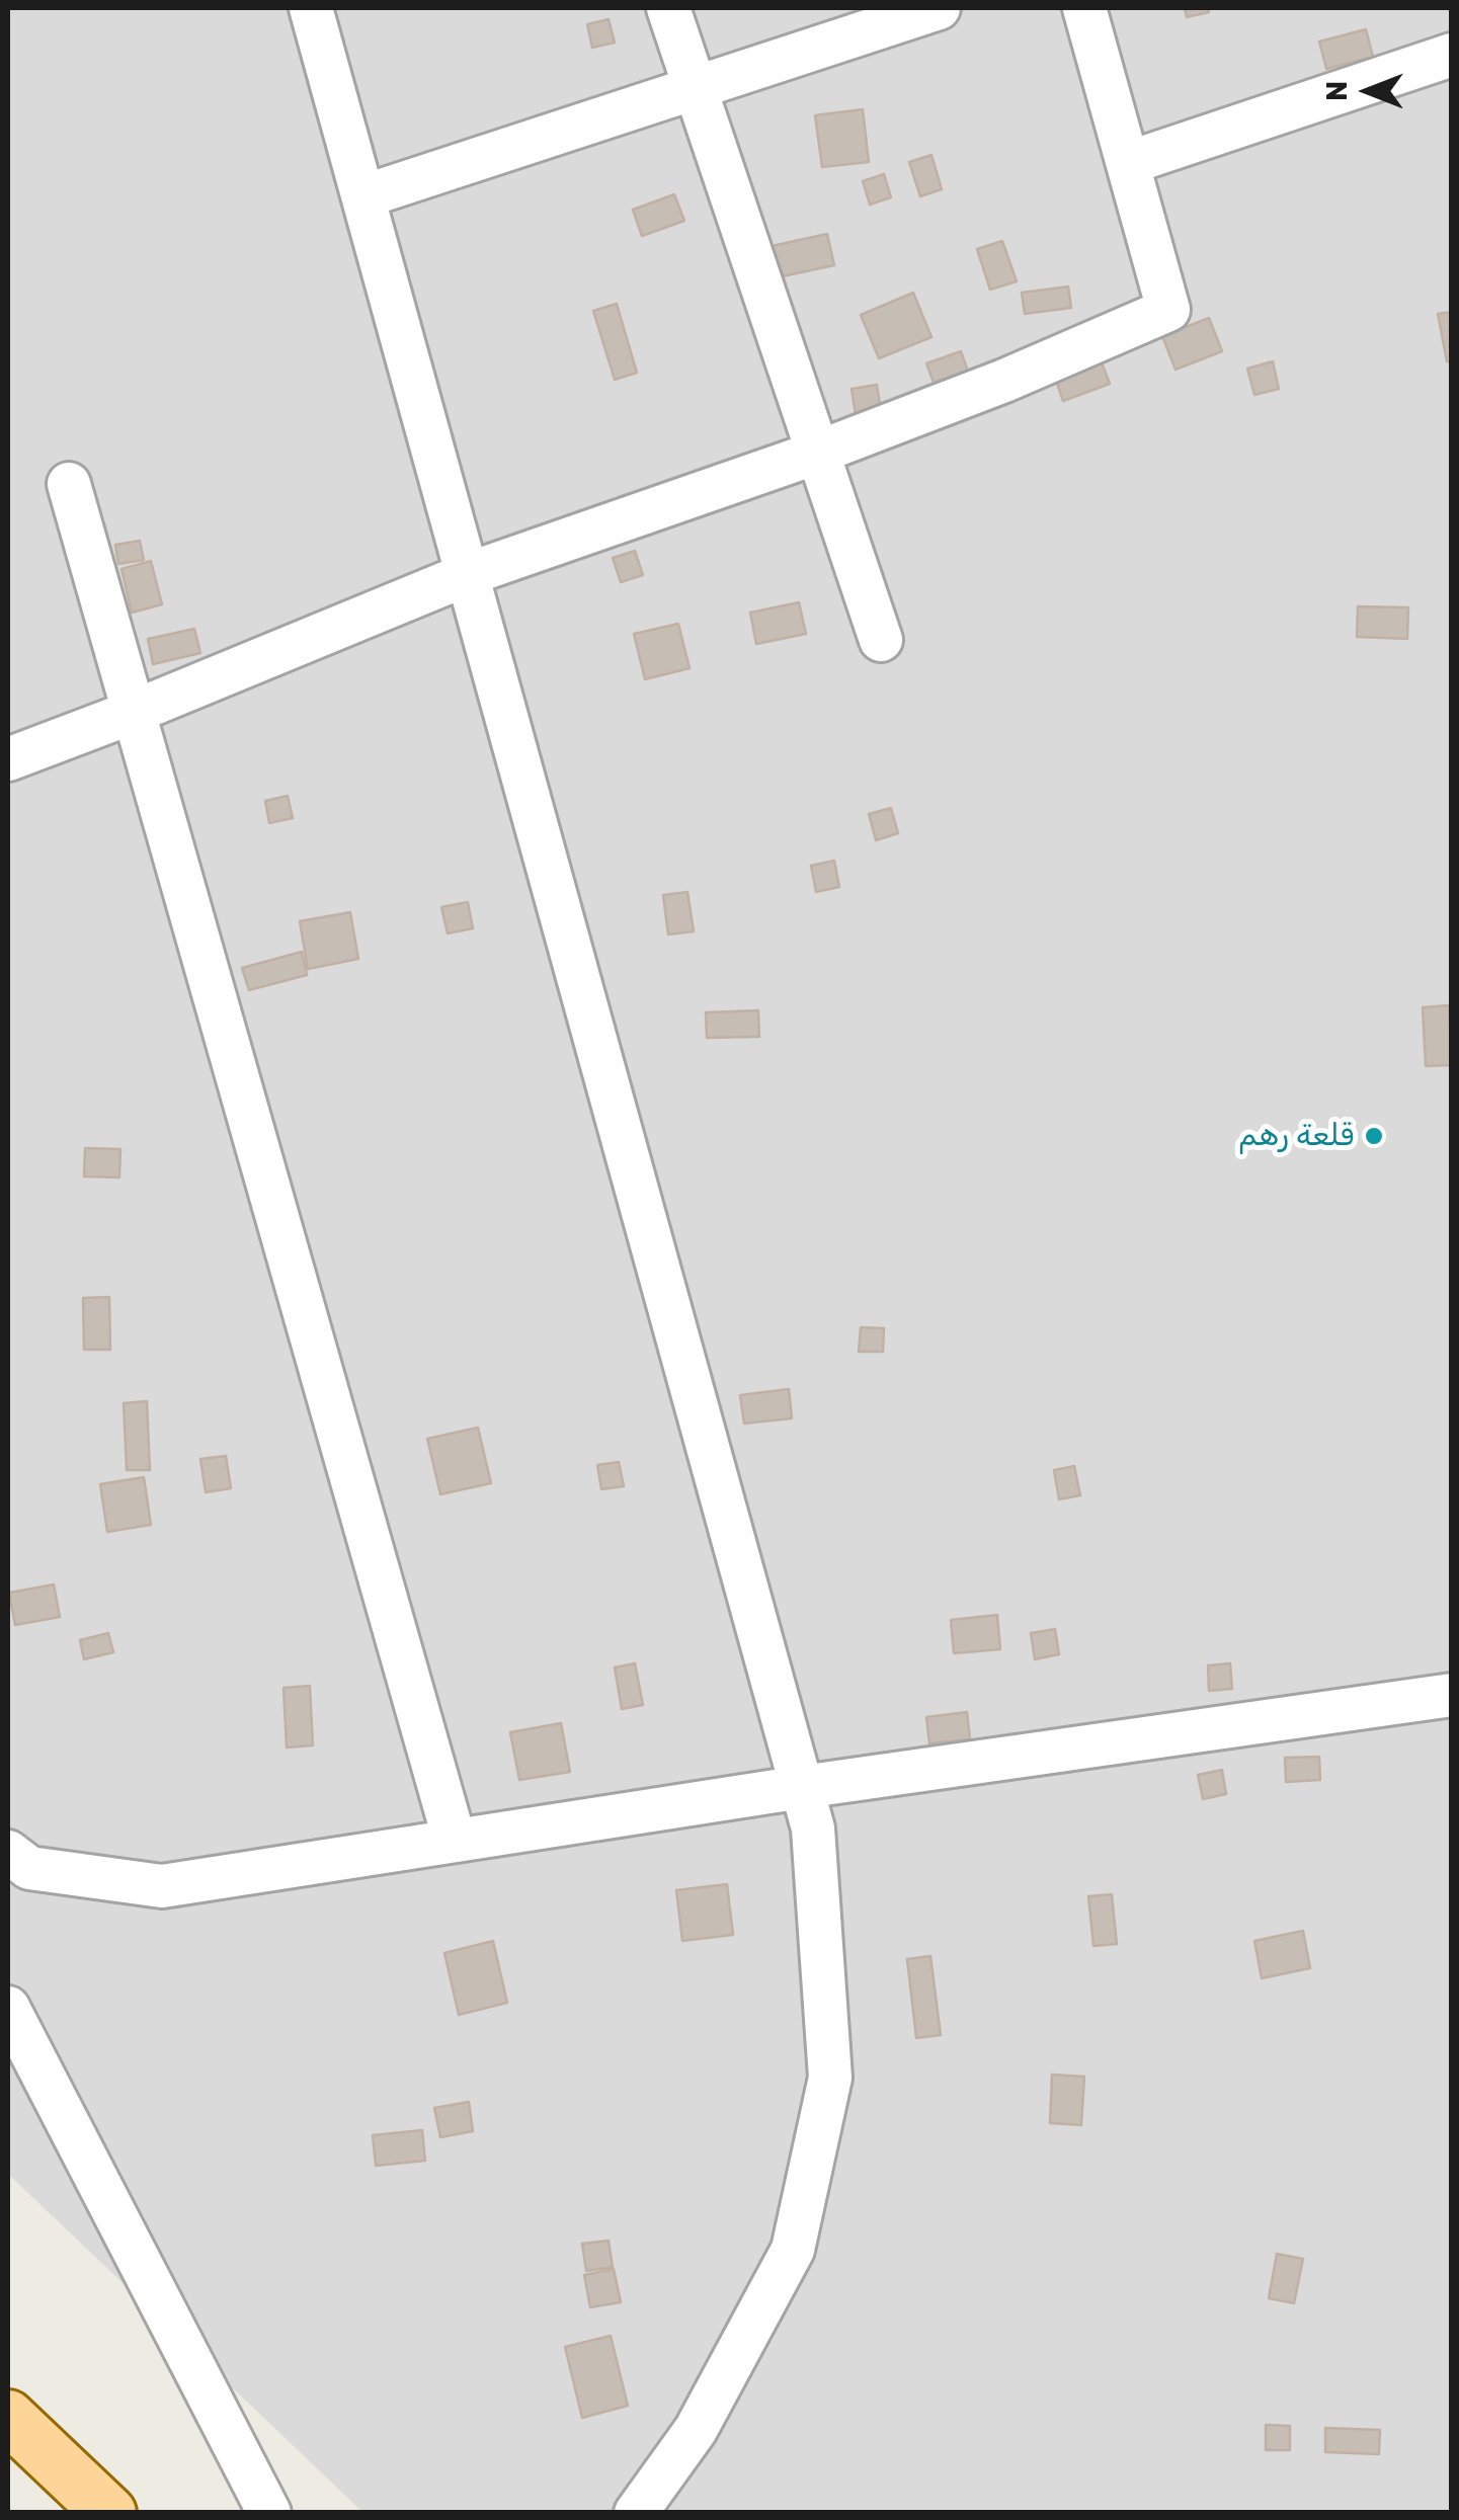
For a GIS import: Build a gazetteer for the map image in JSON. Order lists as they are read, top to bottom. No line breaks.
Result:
{"places":["قلعة رهم"],"north":"left"}
